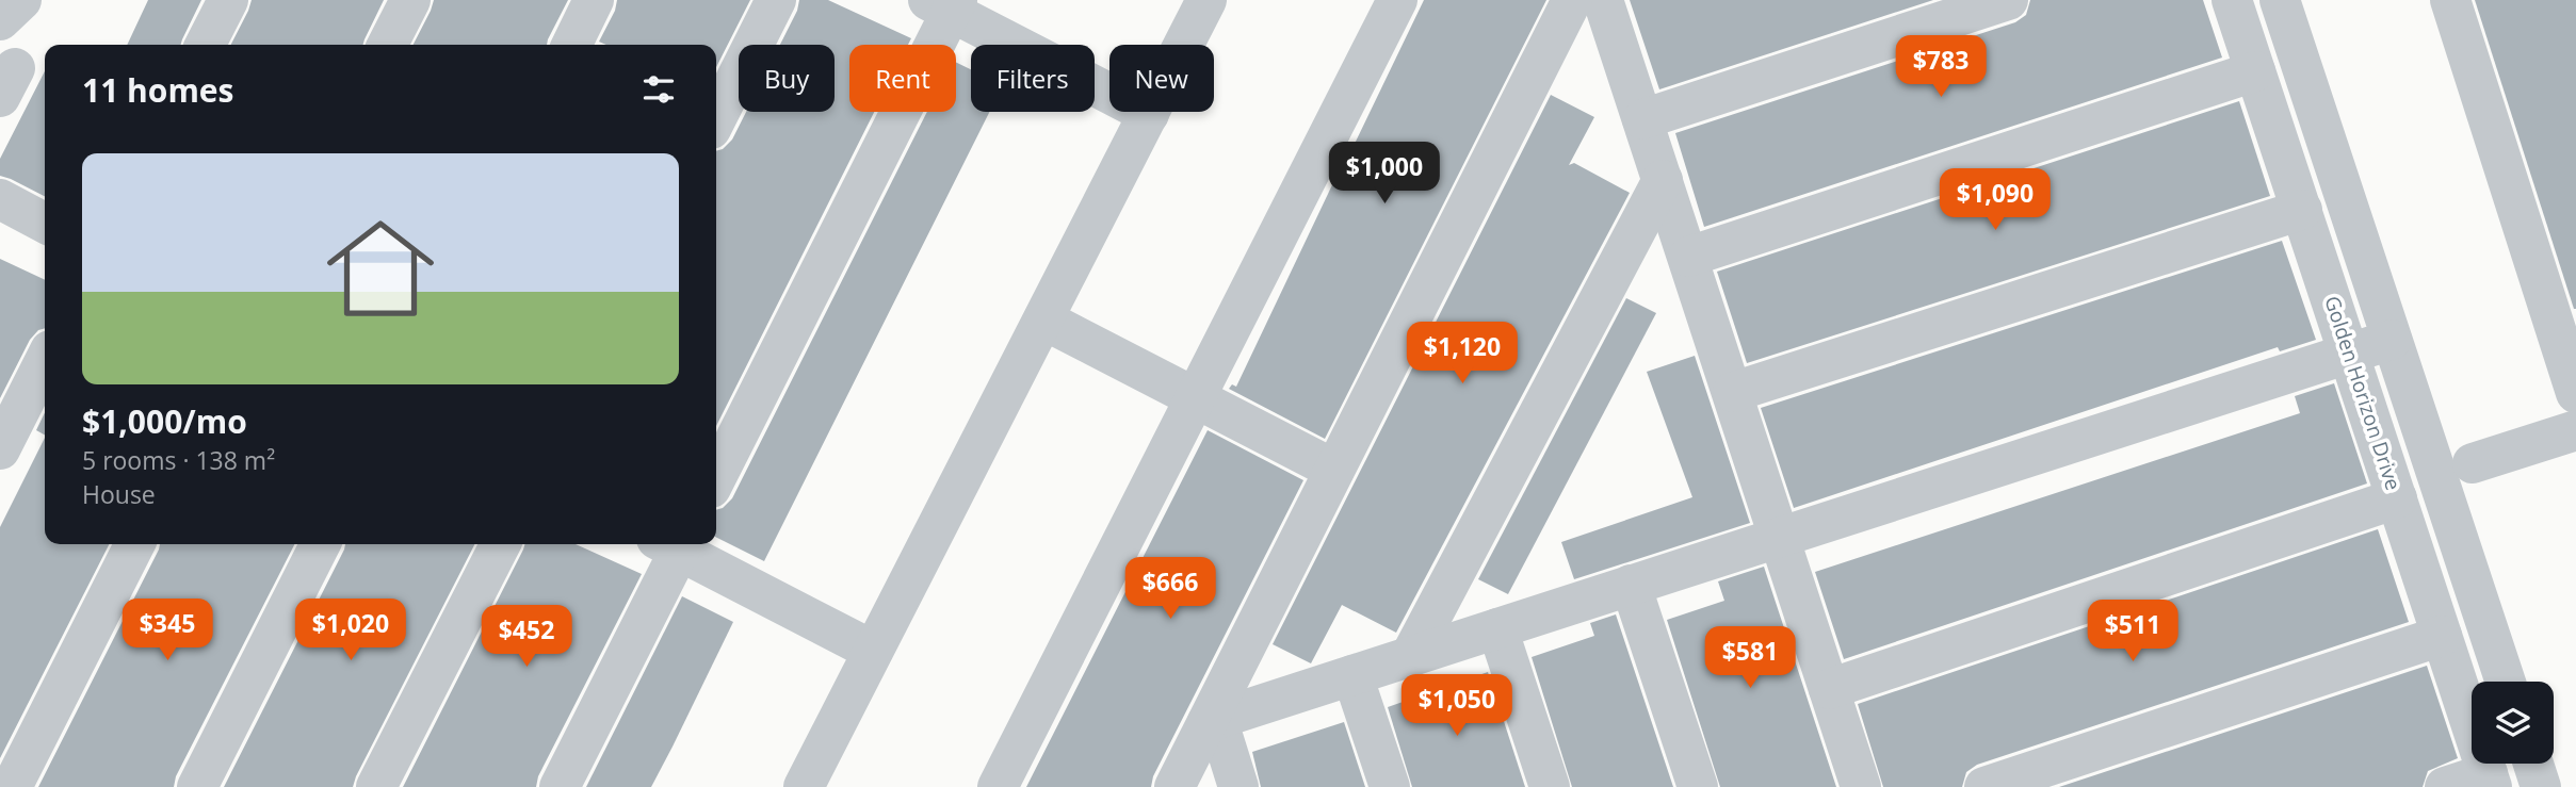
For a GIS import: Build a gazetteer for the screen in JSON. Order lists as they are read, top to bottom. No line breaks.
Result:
{"streets":{"street":["Golden Horizon Drive"]},"page":{"price":["$783","$1,000","$1,090","$1,120","$666","$345","$1,020","$511","$452","$581","$1,050"],"chip":["Buy","Rent","Filters","New"],"heading":"11 homes","list":[{"name":"$1,000/mo","note":"5 rooms · 138 m² · House"}]}}
